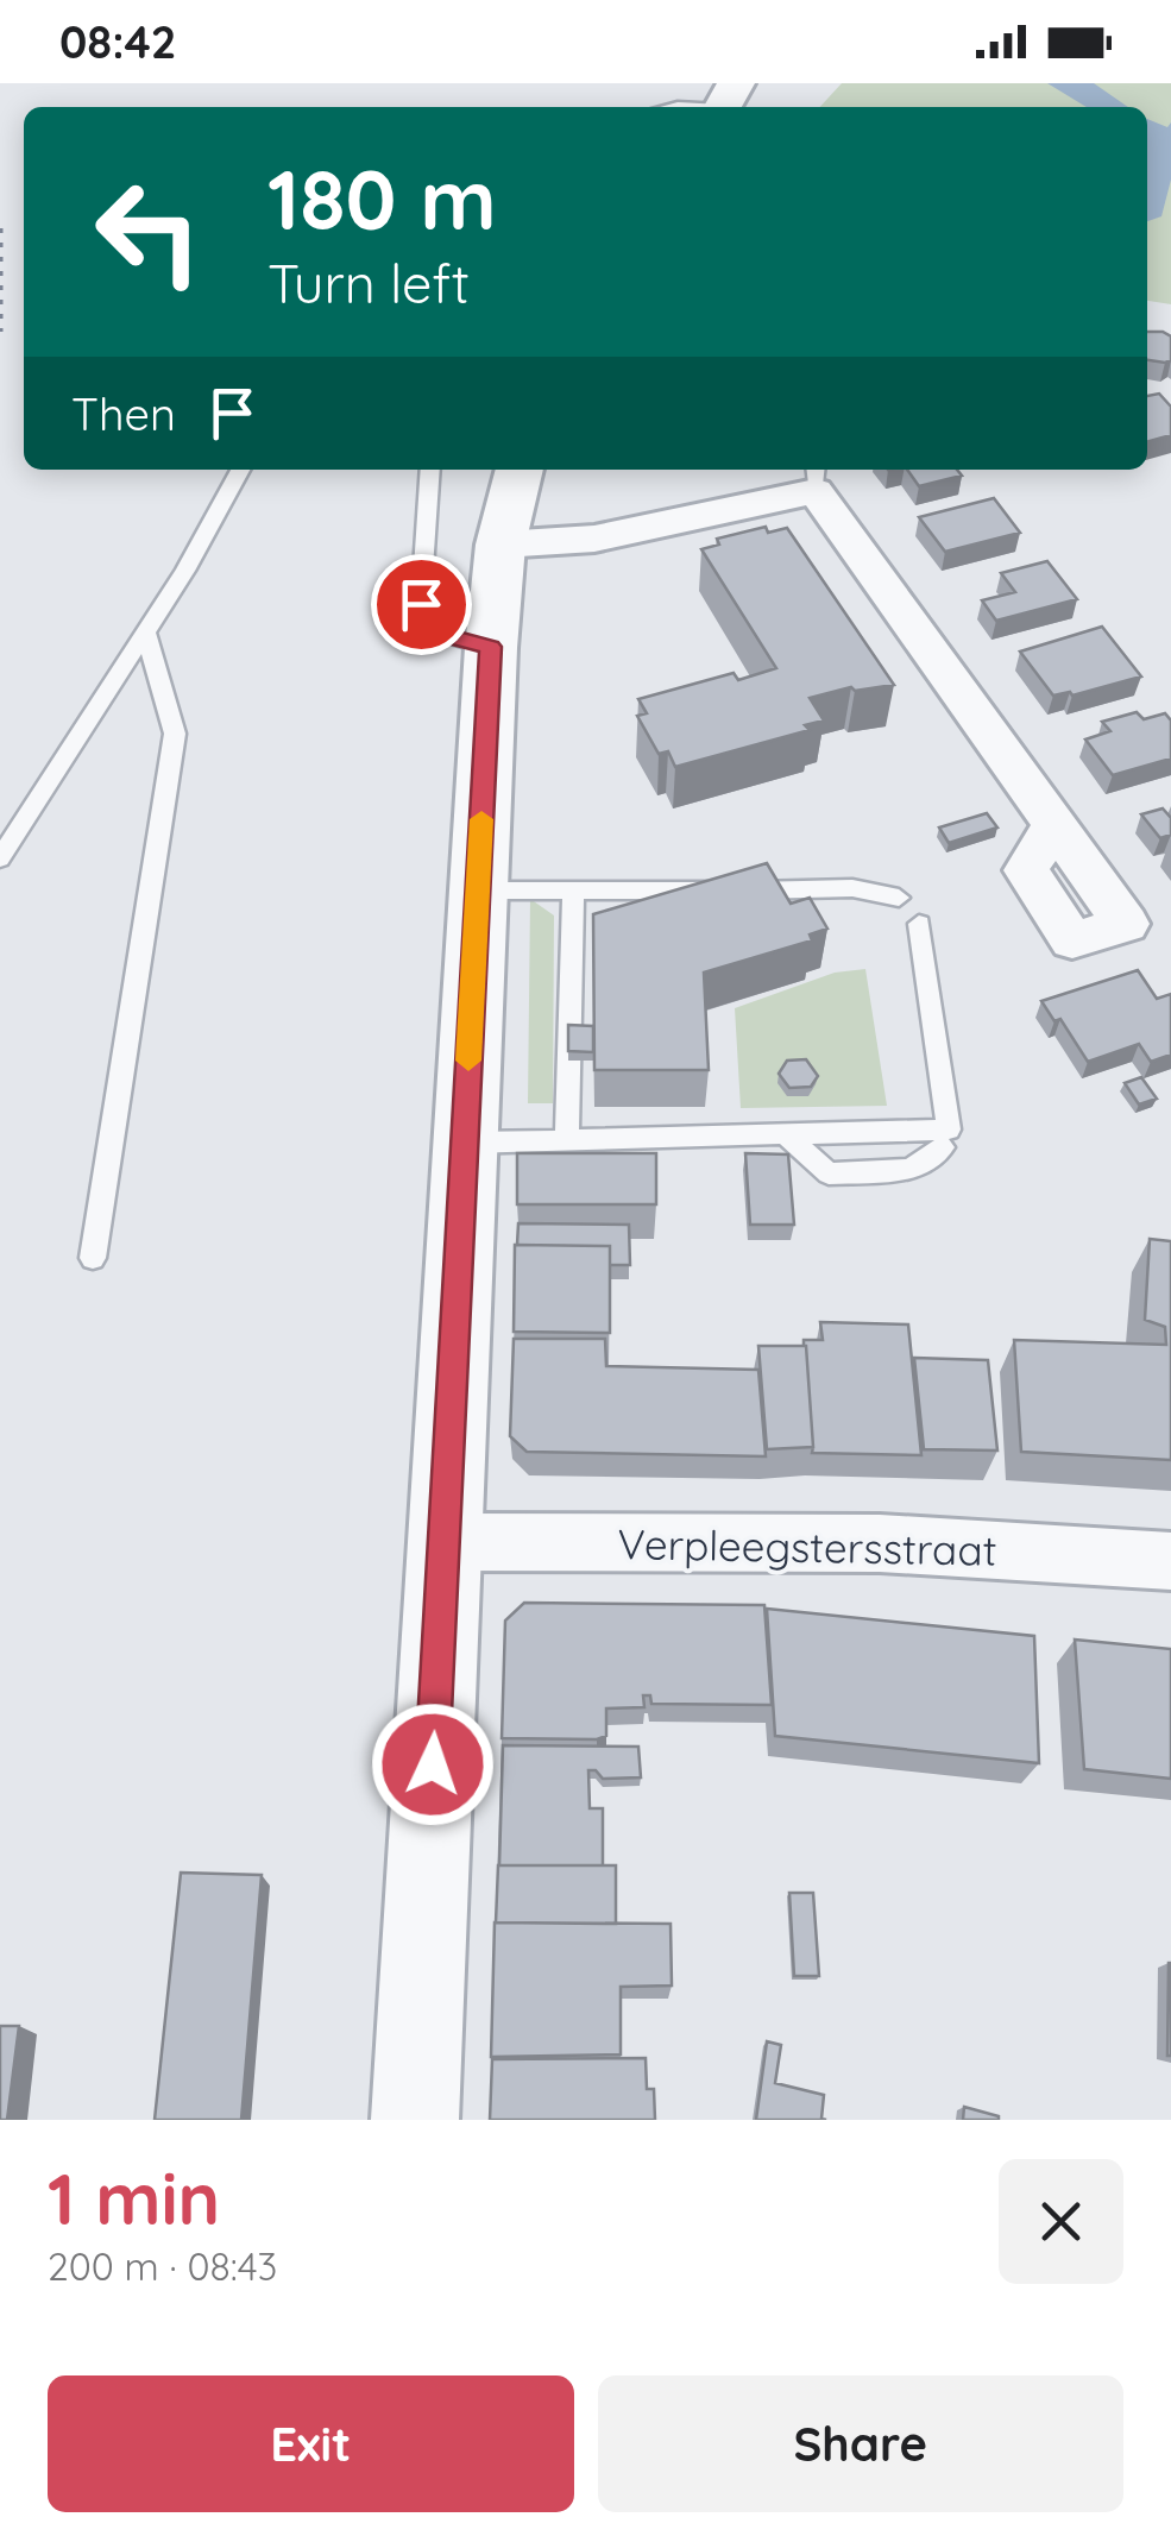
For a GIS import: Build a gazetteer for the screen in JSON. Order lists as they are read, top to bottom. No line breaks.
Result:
{"streets":{"street":["Verpleegstersstraat"]},"page":{"status":"08:42","turn":["180 m","Turn left"],"then":"Then","heading":["1 min","200 m · 08:43"],"buttons":["Exit","Share"]}}
